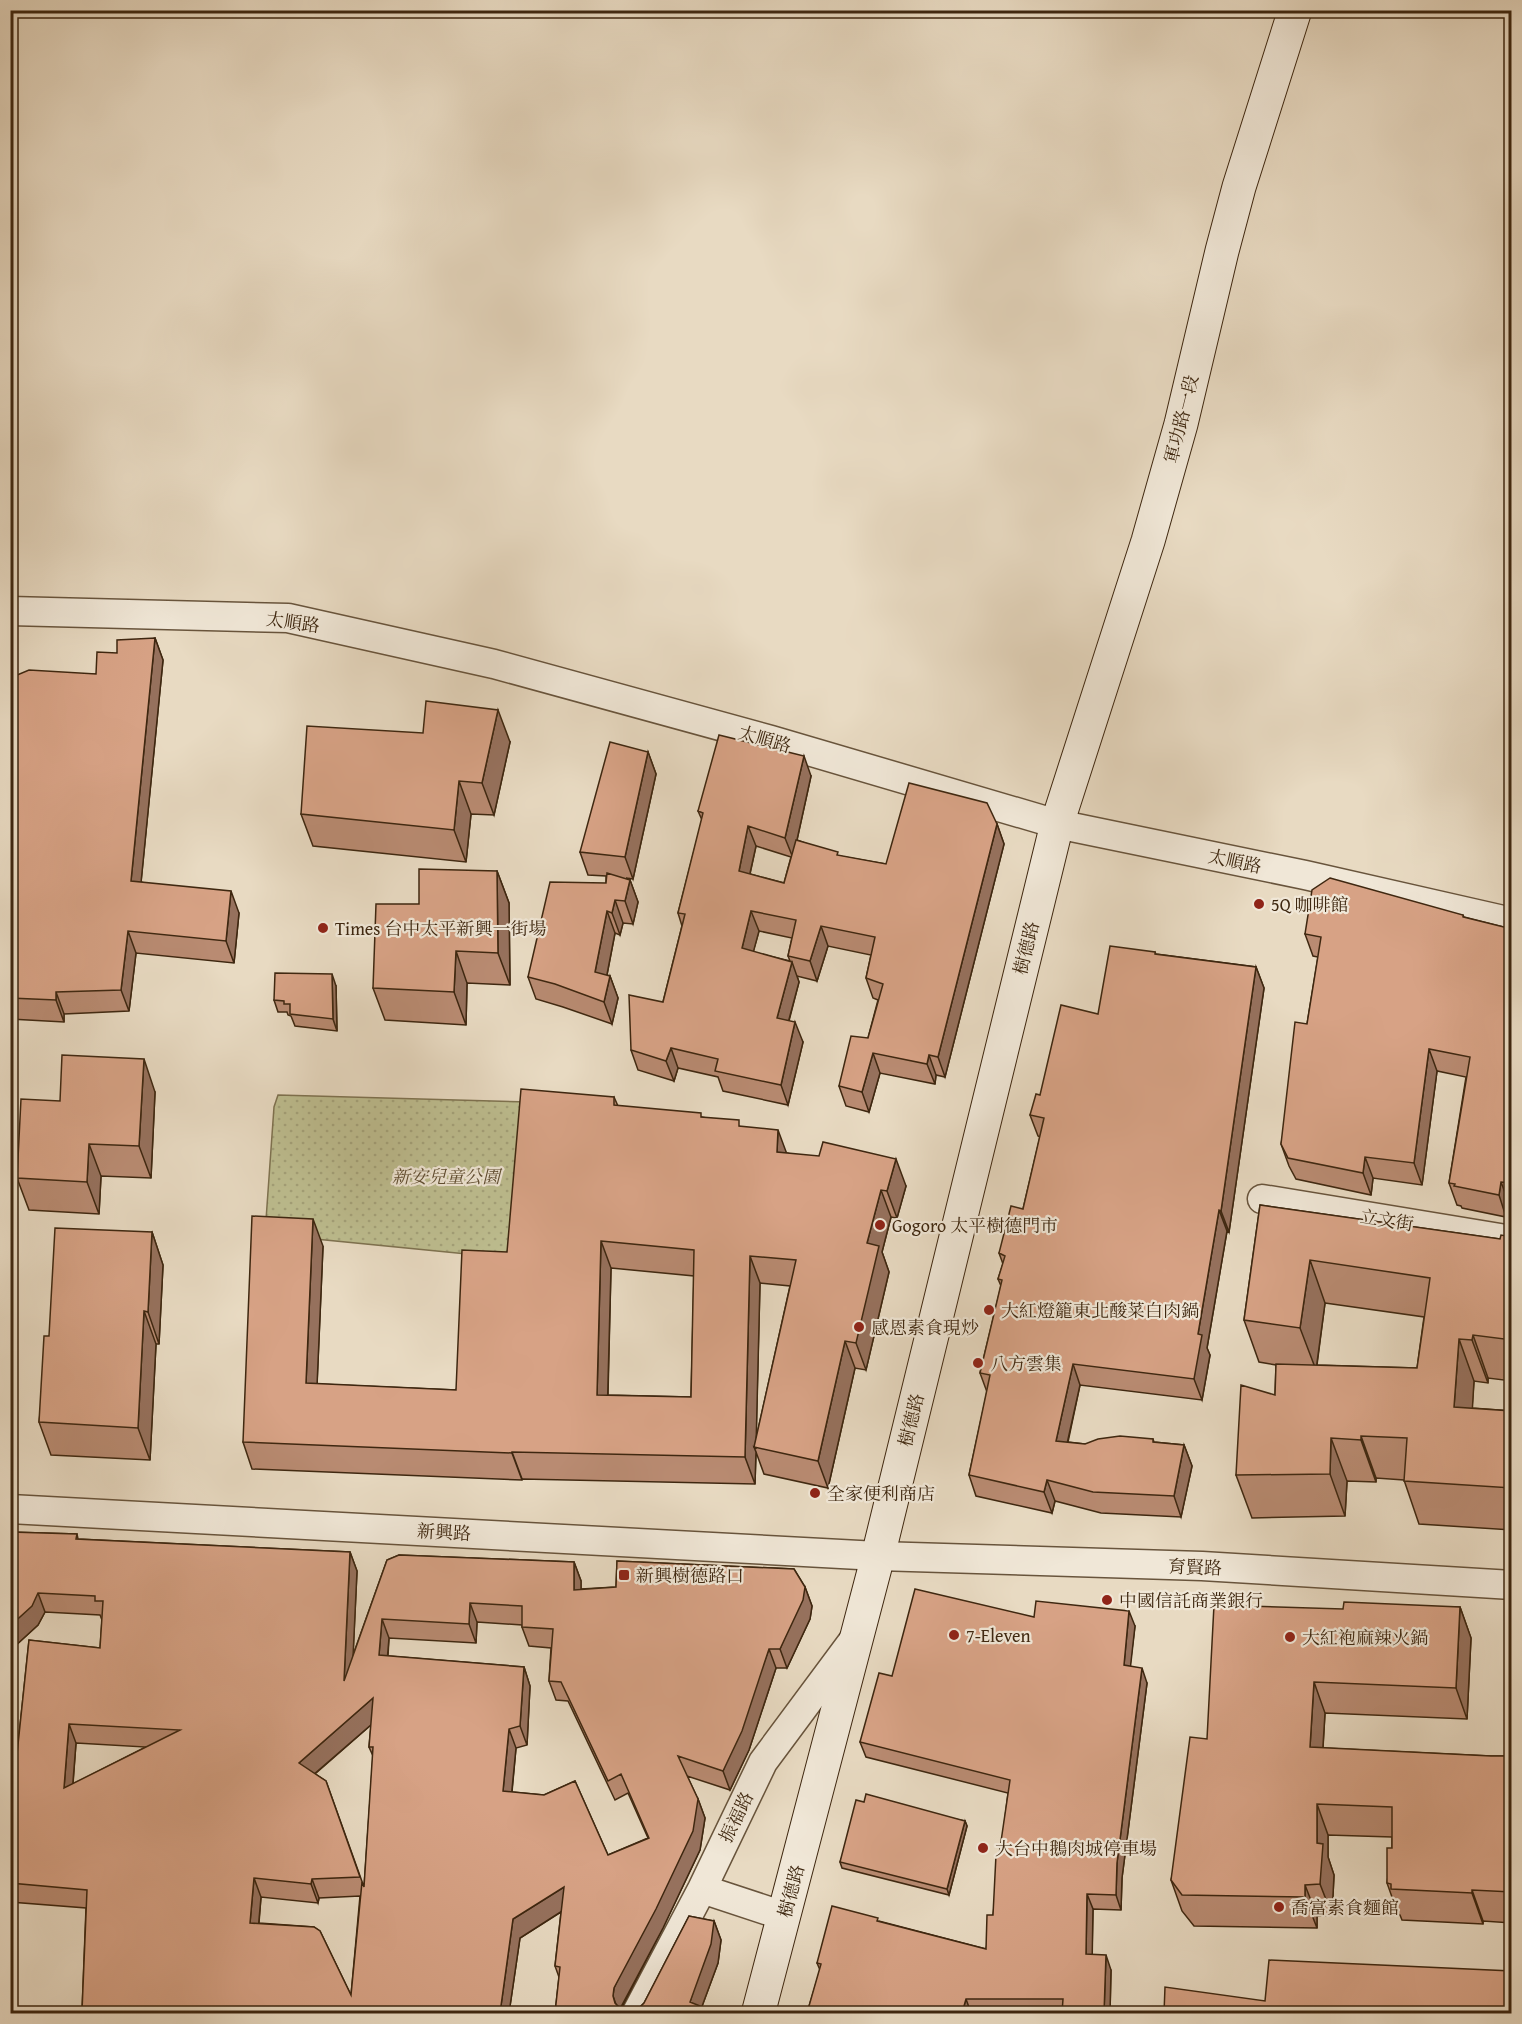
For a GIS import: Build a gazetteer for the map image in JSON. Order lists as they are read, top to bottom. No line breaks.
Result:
{"streets":{"street":["軍功路一段","太順路","樹德路","立文街","新興路","育賢路","振福路"]},"crossings":[["軍功路一段","太順路"],["軍功路一段","樹德路"],["太順路","樹德路"],["樹德路","新興路"],["樹德路","育賢路"],["樹德路","振福路"],["新興路","育賢路"]],"parks":["新安兒童公園"],"places":{"other":["5Q 咖啡館","Times 台中太平新興一街場","Gogoro 太平樹德門市","大紅燈籠東北酸菜白肉鍋","感恩素食現炒","八方雲集","全家便利商店","中國信託商業銀行","7-Eleven","大紅袍麻辣火鍋","大台中鵝肉城停車場","喬富素食麵館"],"transit":["新興樹德路口"]}}
